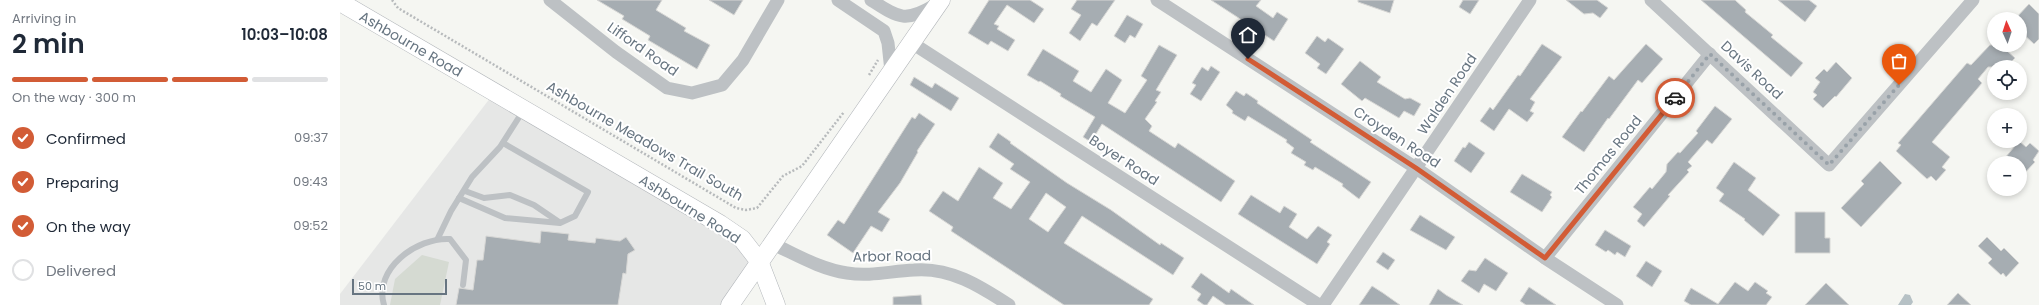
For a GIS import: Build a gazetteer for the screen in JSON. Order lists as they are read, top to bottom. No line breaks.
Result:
{"streets":{"street":["Ashbourne Road","Lifford Road","Davis Road","Walden Road","Croyden Road","Thomas Road","Boyer Road","Arbor Road"],"path":["Ashbourne Meadows Trail South"]},"crossings":[["Davis Road","Thomas Road"],["Walden Road","Croyden Road"],["Croyden Road","Thomas Road"]],"scale_bar":"50 m","north":"top","page":{"heading":["2 min","Arriving in","10:03–10:08"],"map_buttons":["+","−"],"bar":"On the way · 300 m","list":[["Confirmed","09:37"],["Preparing","09:43"],["On the way","09:52"],"Delivered"],"scale":"50 m"}}
